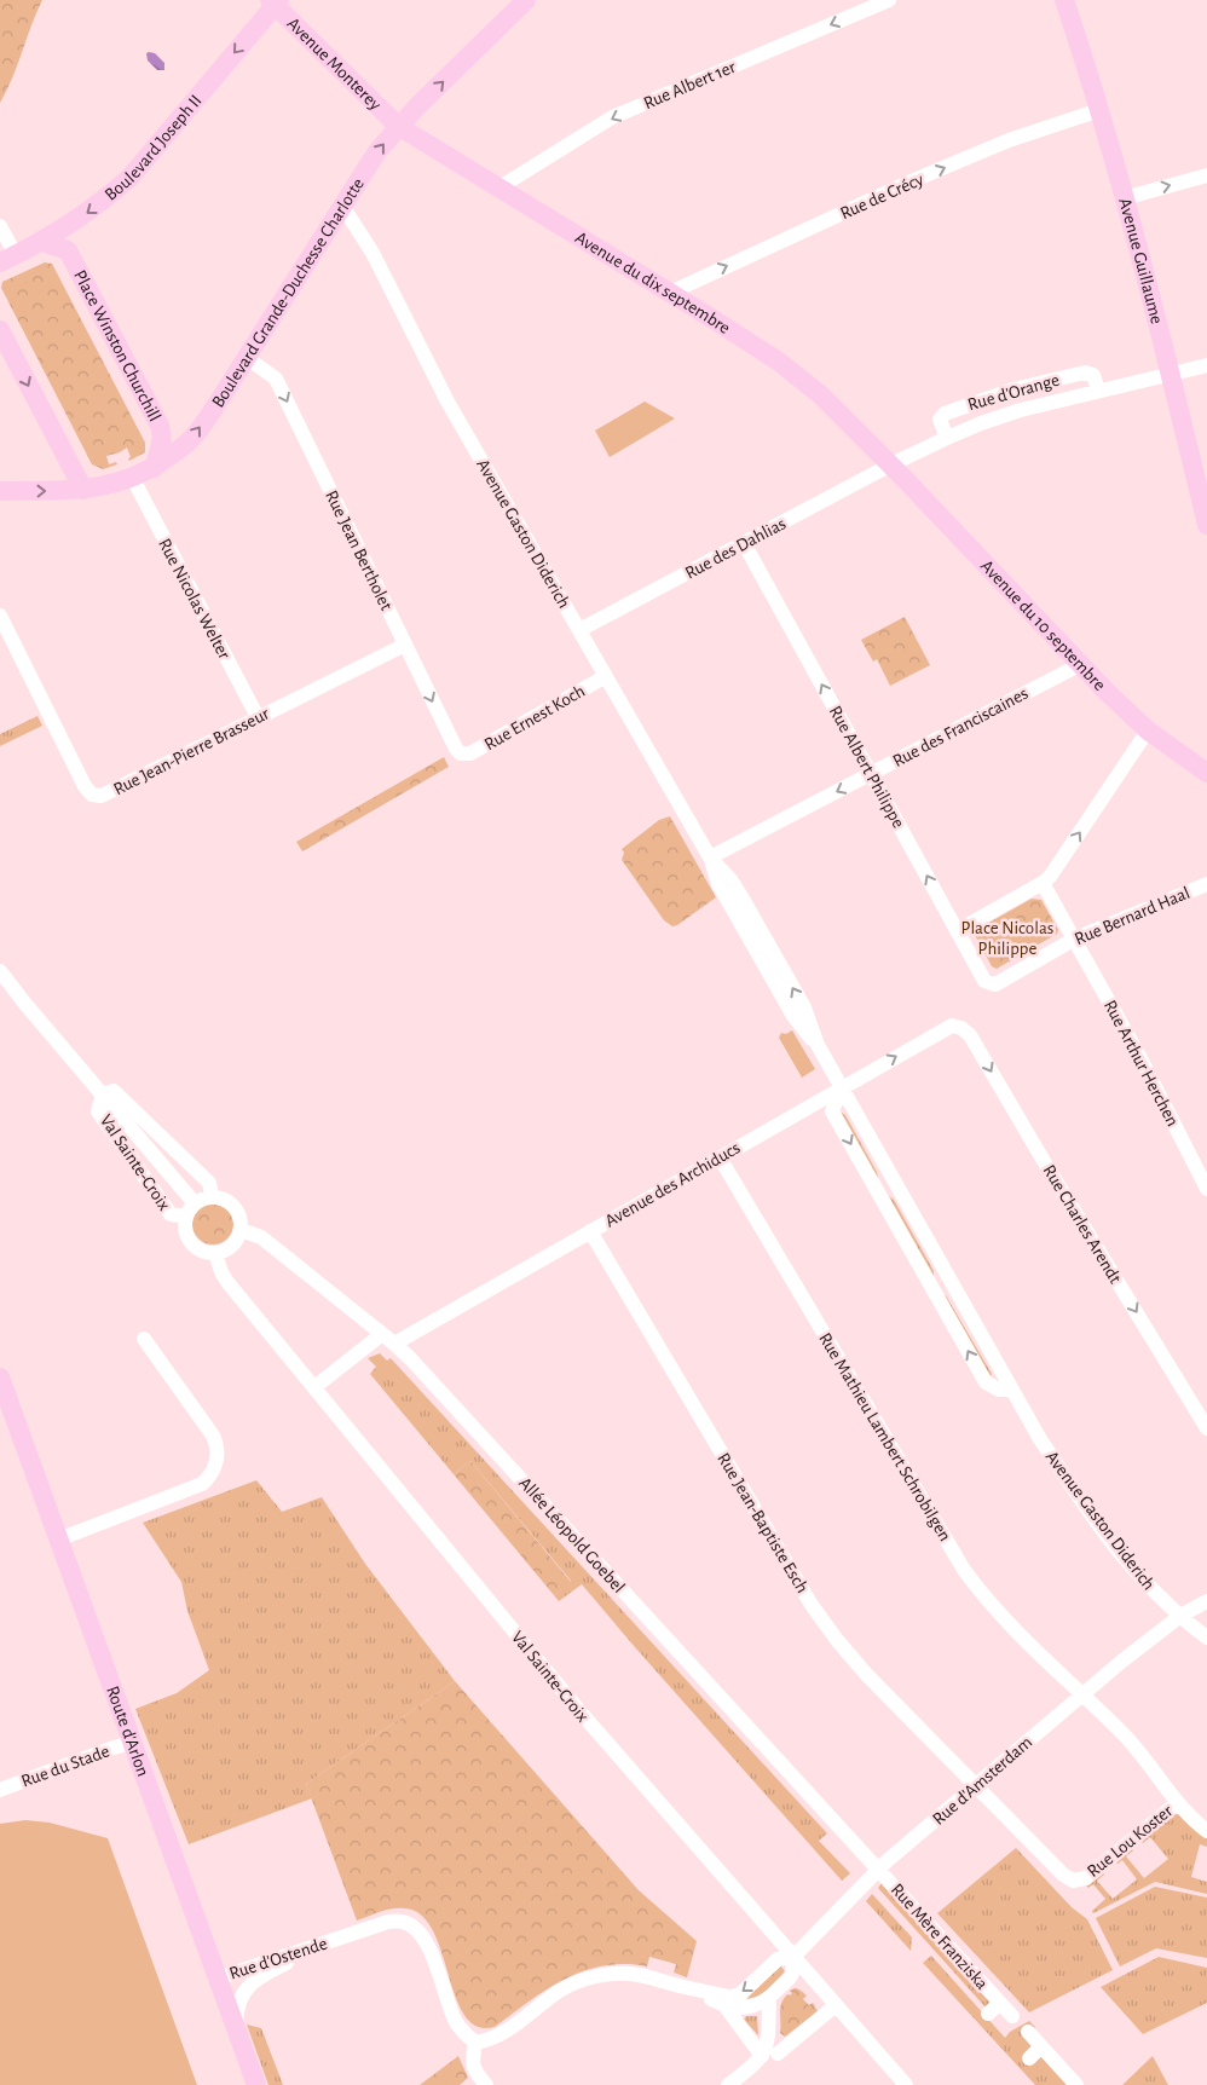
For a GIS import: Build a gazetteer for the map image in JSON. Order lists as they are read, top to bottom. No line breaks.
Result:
{"streets":{"main road":["Avenue Monterey","Boulevard Joseph II","Avenue Guillaume","Avenue du dix septembre","Boulevard Grande-Duchesse Charlotte","Place Winston Churchill","Avenue du 10 septembre","Route d'Arlon"],"street":["Rue Albert 1er","Rue de Crécy","Rue d'Orange","Avenue Gaston Diderich","Rue des Dahlias","Rue Jean Bertholet","Rue Nicolas Welter","Rue Ernest Koch","Rue des Franciscaines","Rue Jean-Pierre Brasseur","Rue Albert Philippe","Rue Bernard Haal","Rue Arthur Herchen","Val Sainte-Croix","Avenue des Archiducs","Rue Charles Arendt","Rue Mathieu Lambert Schrobilgen","Rue Jean-Baptiste Esch","Allée Léopold Goebel","Rue du Stade","Rue d'Amsterdam","Rue Lou Koster","Rue Mère Franziska","Rue d'Ostende"]},"crossings":[["Avenue Monterey","Boulevard Joseph II"],["Avenue Monterey","Avenue du dix septembre"],["Avenue Monterey","Boulevard Grande-Duchesse Charlotte"],["Rue Albert 1er","Avenue du dix septembre"],["Boulevard Joseph II","Place Winston Churchill"],["Rue de Crécy","Avenue Guillaume"],["Rue de Crécy","Avenue du dix septembre"],["Avenue Guillaume","Rue d'Orange"],["Avenue du dix septembre","Boulevard Grande-Duchesse Charlotte"],["Avenue du dix septembre","Rue d'Orange"],["Avenue du dix septembre","Rue des Dahlias"],["Avenue du dix septembre","Avenue du 10 septembre"],["Boulevard Grande-Duchesse Charlotte","Place Winston Churchill"],["Boulevard Grande-Duchesse Charlotte","Avenue Gaston Diderich"],["Boulevard Grande-Duchesse Charlotte","Rue Jean Bertholet"],["Boulevard Grande-Duchesse Charlotte","Rue Nicolas Welter"],["Rue d'Orange","Rue des Dahlias"],["Rue d'Orange","Avenue du 10 septembre"],["Avenue Gaston Diderich","Rue des Dahlias"],["Avenue Gaston Diderich","Rue Ernest Koch"],["Avenue Gaston Diderich","Rue des Franciscaines"],["Avenue Gaston Diderich","Avenue des Archiducs"],["Avenue Gaston Diderich","Rue d'Amsterdam"],["Rue des Dahlias","Avenue du 10 septembre"],["Rue des Dahlias","Rue Albert Philippe"],["Rue Jean Bertholet","Rue Ernest Koch"],["Rue Jean Bertholet","Rue Jean-Pierre Brasseur"],["Rue Nicolas Welter","Rue Jean-Pierre Brasseur"],["Avenue du 10 septembre","Rue des Franciscaines"],["Rue des Franciscaines","Rue Albert Philippe"],["Rue Albert Philippe","Rue Bernard Haal"],["Rue Bernard Haal","Rue Arthur Herchen"],["Val Sainte-Croix","Allée Léopold Goebel"],["Val Sainte-Croix","Rue d'Amsterdam"],["Avenue des Archiducs","Rue Charles Arendt"],["Avenue des Archiducs","Rue Mathieu Lambert Schrobilgen"],["Avenue des Archiducs","Rue Jean-Baptiste Esch"],["Avenue des Archiducs","Allée Léopold Goebel"],["Rue Mathieu Lambert Schrobilgen","Rue d'Amsterdam"],["Rue Mathieu Lambert Schrobilgen","Rue Lou Koster"],["Rue Jean-Baptiste Esch","Rue d'Amsterdam"],["Rue Jean-Baptiste Esch","Rue Lou Koster"],["Allée Léopold Goebel","Rue d'Amsterdam"],["Allée Léopold Goebel","Rue Mère Franziska"],["Route d'Arlon","Rue du Stade"],["Route d'Arlon","Rue d'Ostende"],["Rue d'Amsterdam","Rue Lou Koster"],["Rue d'Amsterdam","Rue Mère Franziska"]],"one_way":["Rue Albert 1er","Boulevard Joseph II","Rue de Crécy","Boulevard Grande-Duchesse Charlotte","Rue Jean Bertholet","Rue des Franciscaines","Rue Albert Philippe","Rue Charles Arendt"],"parks":["Place Nicolas Philippe"]}
